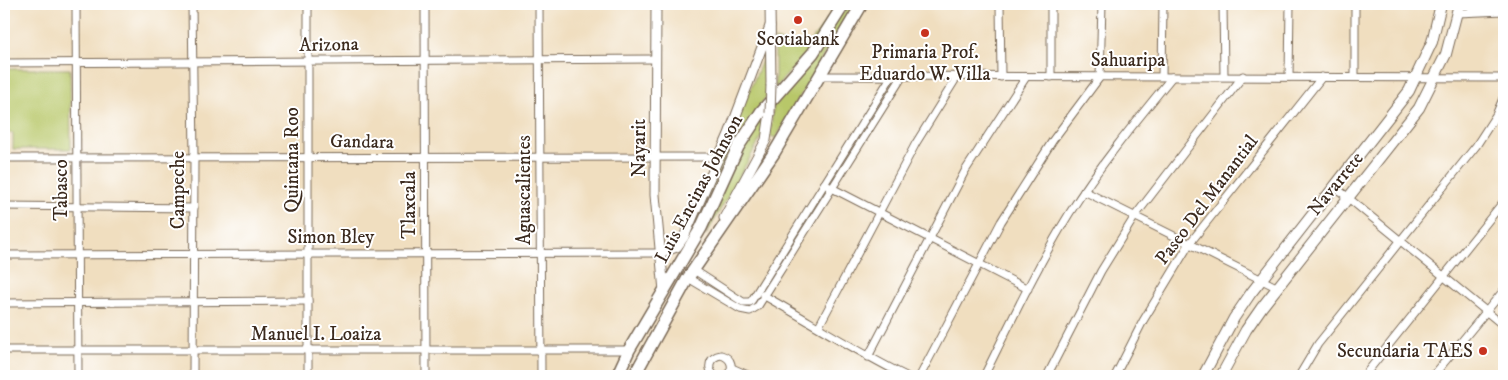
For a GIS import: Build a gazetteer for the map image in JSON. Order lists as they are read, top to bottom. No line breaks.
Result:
{"streets":{"main road":["Navarrete","Luis Encinas Johnson"],"street":["Arizona","Sahuaripa","Gandara","Nayarit","Quintana Roo","Tabasco","Campeche","Aguascalientes","Paseo Del Manantial","Tlaxcala","Simon Bley","Manuel I. Loaiza"]},"crossings":[["Arizona","Nayarit"],["Arizona","Quintana Roo"],["Arizona","Tabasco"],["Arizona","Campeche"],["Arizona","Aguascalientes"],["Arizona","Tlaxcala"],["Sahuaripa","Navarrete"],["Sahuaripa","Luis Encinas Johnson"],["Sahuaripa","Paseo Del Manantial"],["Gandara","Nayarit"],["Gandara","Quintana Roo"],["Gandara","Tabasco"],["Gandara","Campeche"],["Gandara","Aguascalientes"],["Gandara","Tlaxcala"],["Nayarit","Luis Encinas Johnson"],["Nayarit","Simon Bley"],["Quintana Roo","Simon Bley"],["Quintana Roo","Manuel I. Loaiza"],["Luis Encinas Johnson","Manuel I. Loaiza"],["Tabasco","Simon Bley"],["Tabasco","Manuel I. Loaiza"],["Campeche","Simon Bley"],["Campeche","Manuel I. Loaiza"],["Aguascalientes","Simon Bley"],["Aguascalientes","Manuel I. Loaiza"],["Tlaxcala","Simon Bley"],["Tlaxcala","Manuel I. Loaiza"]],"places":["Scotiabank","Primaria Prof. Eduardo W. Villa","Secundaria TAES"]}
